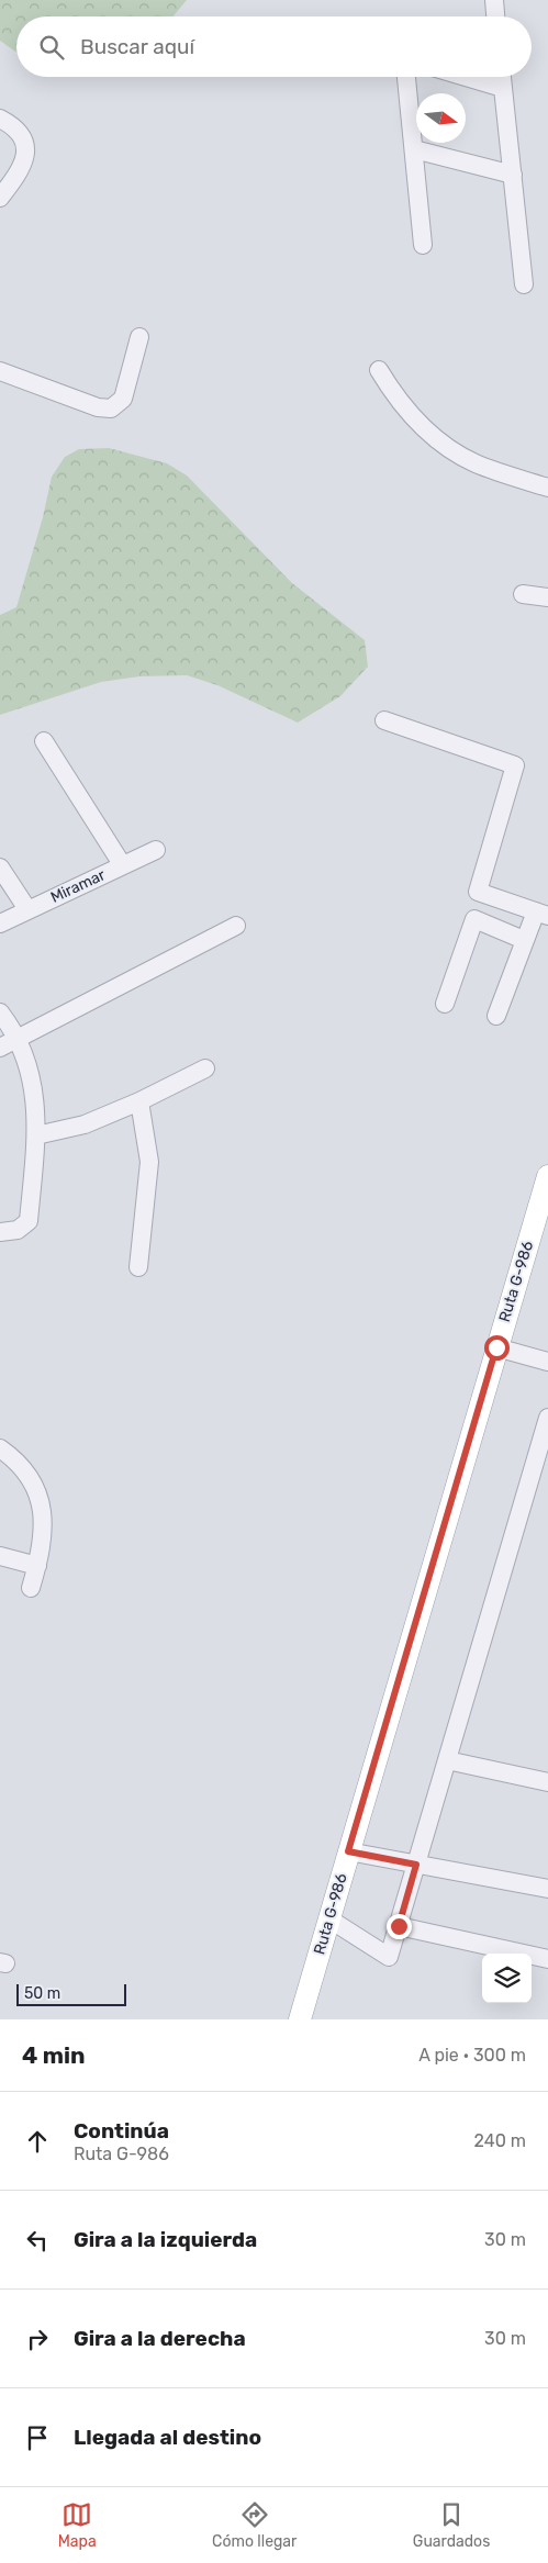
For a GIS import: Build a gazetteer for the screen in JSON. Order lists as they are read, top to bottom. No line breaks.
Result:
{"streets":{"main road":["Ruta G-986"],"street":["Miramar"]},"scale_bar":"50 m","north":"right","page":{"search":"Buscar aquí","scale":"50 m","heading":["4 min","A pie · 300 m"],"list":[["Continúa","Ruta G-986","240 m"],["Gira a la izquierda","30 m"],["Gira a la derecha","30 m"],"Llegada al destino"],"nav":["Mapa","Cómo llegar","Guardados"]}}
